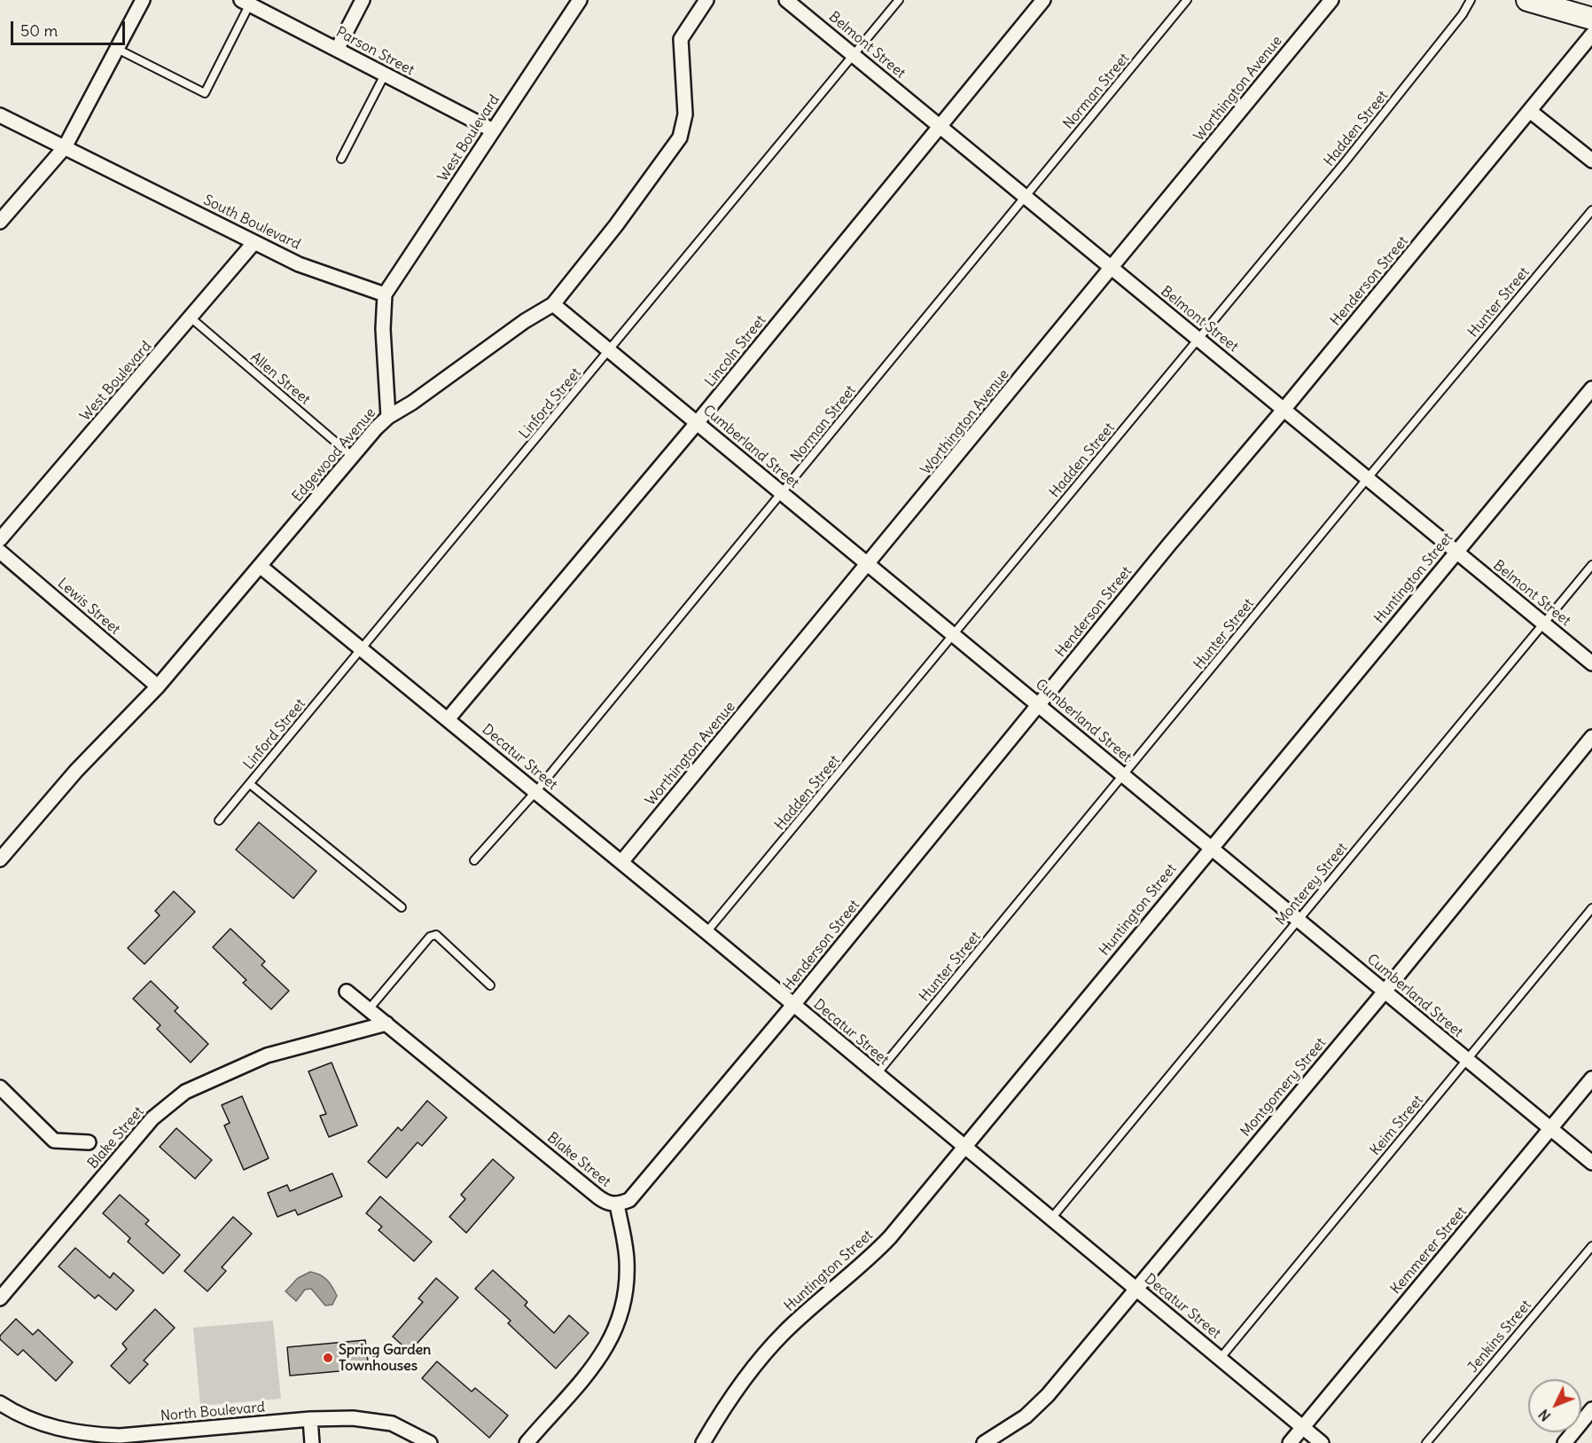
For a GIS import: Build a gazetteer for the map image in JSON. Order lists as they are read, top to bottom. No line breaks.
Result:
{"streets":{"street":["Belmont Street","Parson Street","Worthington Avenue","West Boulevard","South Boulevard","Henderson Street","Lincoln Street","Cumberland Street","Edgewood Avenue","Huntington Street","Lewis Street","Decatur Street","Montgomery Street","Blake Street","Kemmerer Street","North Boulevard"],"lane":["Norman Street","Hadden Street","Hunter Street","Allen Street","Linford Street","Monterey Street","Keim Street","Jenkins Street"]},"crossings":[["Belmont Street","Worthington Avenue"],["Belmont Street","Norman Street"],["Belmont Street","Hadden Street"],["Belmont Street","Henderson Street"],["Belmont Street","Hunter Street"],["Belmont Street","Lincoln Street"],["Belmont Street","Linford Street"],["Belmont Street","Huntington Street"],["Belmont Street","Monterey Street"],["Parson Street","West Boulevard"],["Worthington Avenue","Cumberland Street"],["Worthington Avenue","Decatur Street"],["Norman Street","Cumberland Street"],["Norman Street","Decatur Street"],["Hadden Street","Cumberland Street"],["Hadden Street","Decatur Street"],["West Boulevard","South Boulevard"],["West Boulevard","Allen Street"],["Henderson Street","Cumberland Street"],["Henderson Street","Decatur Street"],["Henderson Street","Blake Street"],["Hunter Street","Cumberland Street"],["Hunter Street","Decatur Street"],["Lincoln Street","Cumberland Street"],["Lincoln Street","Decatur Street"],["Allen Street","Edgewood Avenue"],["Linford Street","Cumberland Street"],["Linford Street","Decatur Street"],["Cumberland Street","Edgewood Avenue"],["Cumberland Street","Huntington Street"],["Cumberland Street","Monterey Street"],["Cumberland Street","Montgomery Street"],["Cumberland Street","Keim Street"],["Cumberland Street","Kemmerer Street"],["Edgewood Avenue","Lewis Street"],["Edgewood Avenue","Decatur Street"],["Huntington Street","Decatur Street"],["Decatur Street","Monterey Street"],["Decatur Street","Montgomery Street"],["Decatur Street","Keim Street"],["Decatur Street","Kemmerer Street"]],"places":["Spring Garden Townhouses"],"scale_bar":"50 m","north":"bottom left"}
